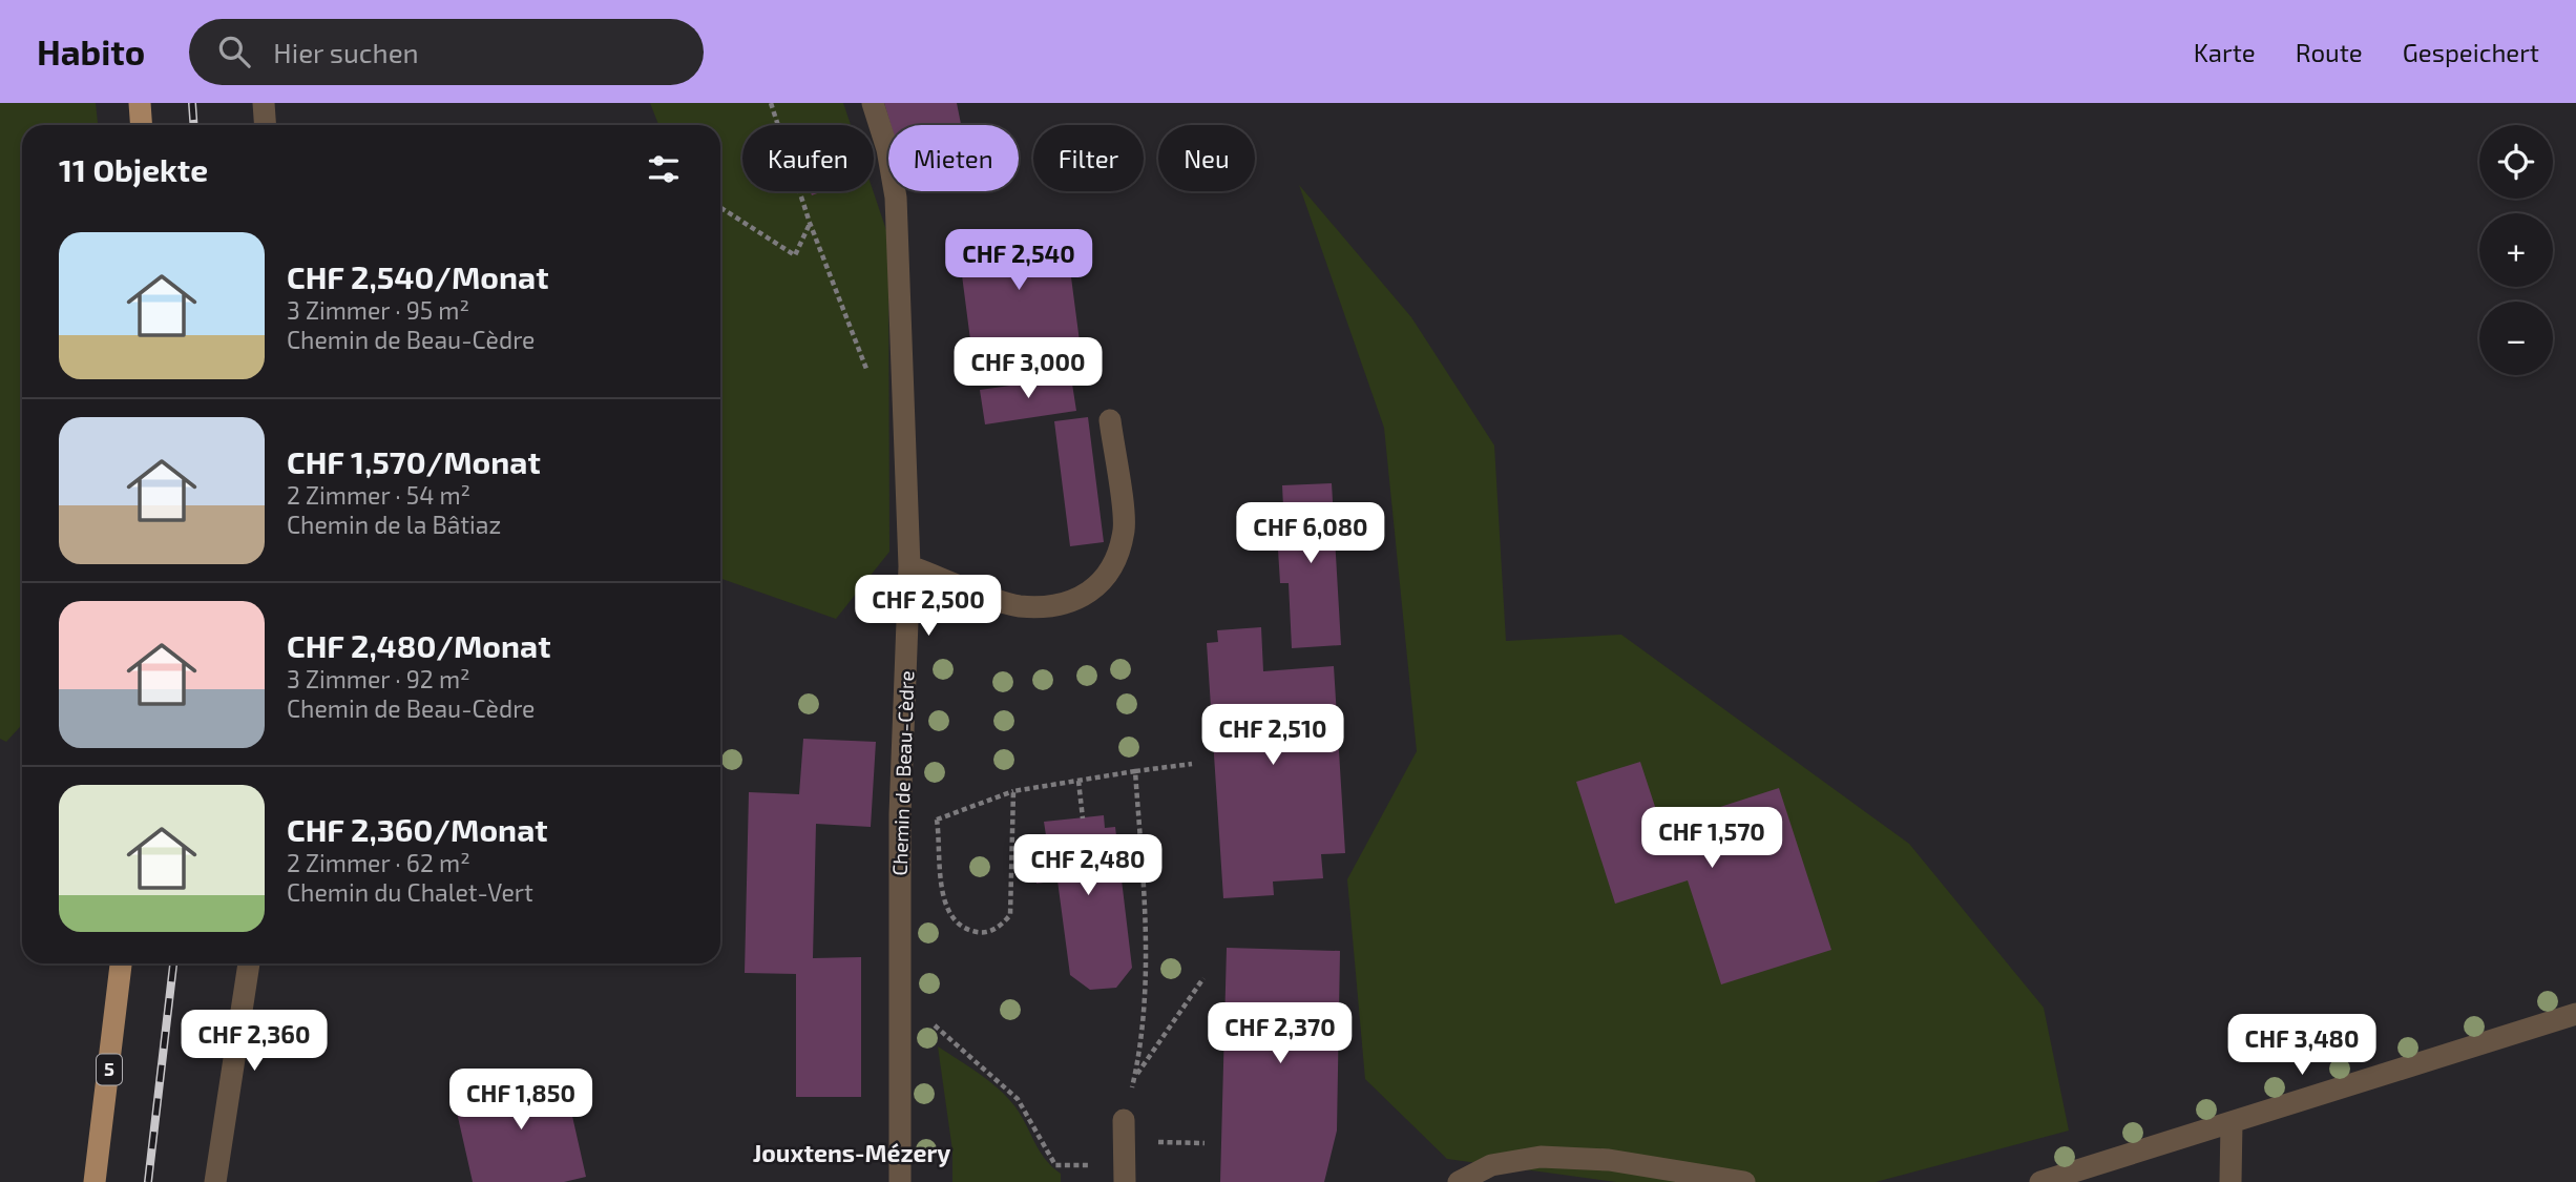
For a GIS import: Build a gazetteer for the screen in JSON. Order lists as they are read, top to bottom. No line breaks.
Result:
{"streets":{"main road":["5"],"street":["Chemin de Beau-Cèdre"]},"districts":["Jouxtens-Mézery"],"page":{"header":"Habito","search":"Hier suchen","nav":["Karte","Route","Gespeichert"],"map_buttons":["+","−"],"chip":["Kaufen","Mieten","Filter","Neu"],"heading":"11 Objekte","list":[{"name":"CHF 2,540/Monat","note":"3 Zimmer · 95 m² · Chemin de Beau-Cèdre"},{"name":"CHF 1,570/Monat","note":"2 Zimmer · 54 m² · Chemin de la Bâtiaz"},{"name":"CHF 2,480/Monat","note":"3 Zimmer · 92 m² · Chemin de Beau-Cèdre"},{"name":"CHF 2,360/Monat","note":"2 Zimmer · 62 m² · Chemin du Chalet-Vert"}],"price":["CHF 2,540","CHF 3,000","CHF 6,080","CHF 2,500","CHF 2,510","CHF 1,570","CHF 2,480","CHF 2,370","CHF 2,360","CHF 3,480","CHF 1,850"]}}
